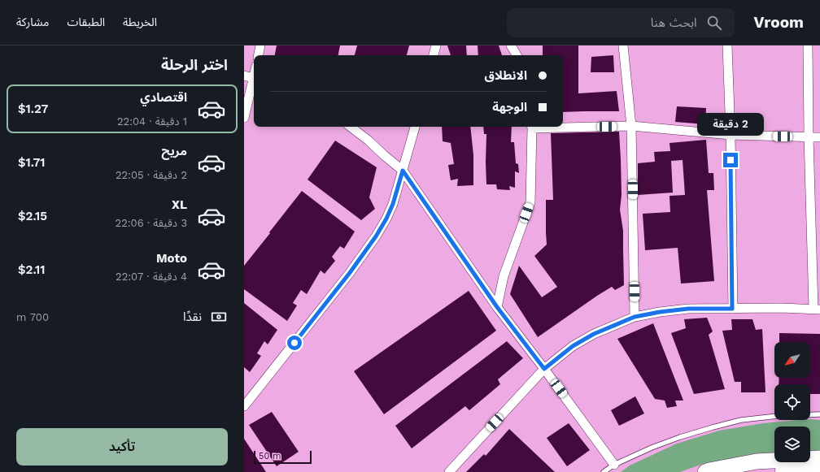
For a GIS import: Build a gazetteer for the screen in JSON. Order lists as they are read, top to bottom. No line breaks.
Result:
{"scale_bar":"50 m","north":"bottom left","page":{"header":"Vroom","search":"ابحث هنا","nav":["الخريطة","الطبقات","مشاركة"],"heading":"اختر الرحلة","banner":["الانطلاق","الوجهة"],"list":[{"name":"اقتصادي","note":"1 دقيقة · 22:04","value":"$1.27"},{"name":"مريح","note":"2 دقيقة · 22:05","value":"$1.71"},{"name":"XL","note":"3 دقيقة · 22:06","value":"$2.15"},{"name":"Moto","note":"4 دقيقة · 22:07","value":"$2.11"}],"bubble":"2 دقيقة","pay":["نقدًا","700 m"],"buttons":"تأكيد","scale":"50 m"}}
